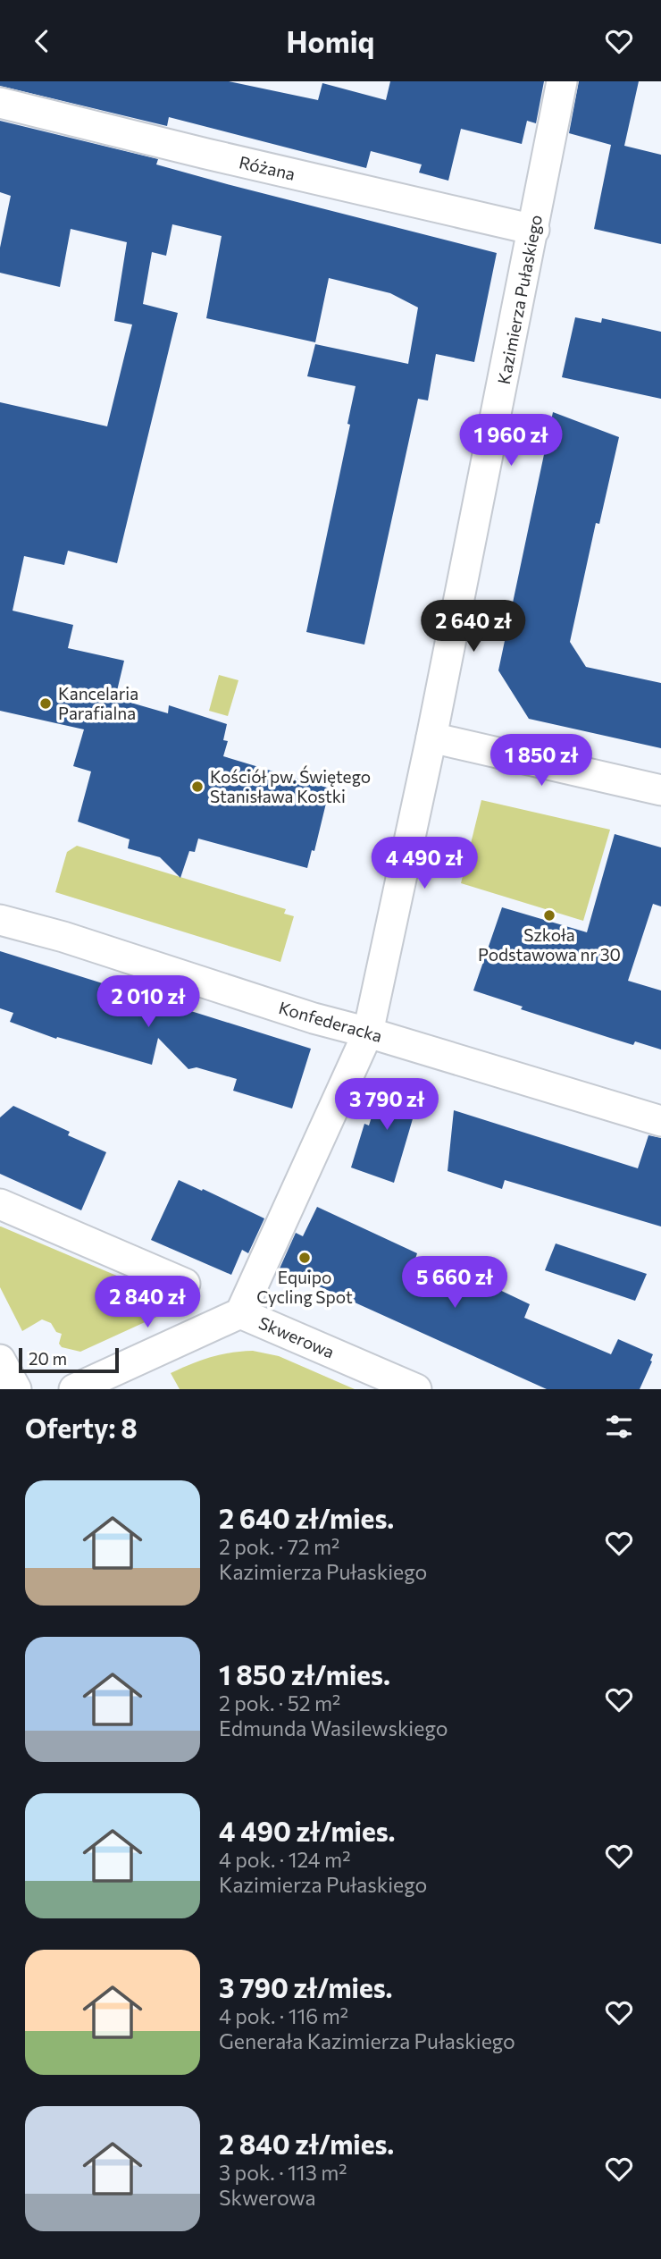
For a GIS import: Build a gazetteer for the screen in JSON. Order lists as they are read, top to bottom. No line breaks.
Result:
{"streets":{"street":["Różana","Kazimierza Pułaskiego","Konfederacka","Skwerowa"]},"crossings":[["Różana","Kazimierza Pułaskiego"],["Kazimierza Pułaskiego","Konfederacka"],["Kazimierza Pułaskiego","Skwerowa"]],"places":["Kancelaria Parafialna","Kościół pw. Świętego Stanisława Kostki","Szkoła Podstawowa nr 30","Equipo Cycling Spot"],"scale_bar":"20 m","page":{"header":"Homiq","price":["1 960 zł","2 640 zł","1 850 zł","4 490 zł","2 010 zł","3 790 zł","5 660 zł","2 840 zł"],"scale":"20 m","heading":"Oferty: 8","list":[{"name":"2 640 zł/mies.","note":"2 pok. · 72 m² · Kazimierza Pułaskiego"},{"name":"1 850 zł/mies.","note":"2 pok. · 52 m² · Edmunda Wasilewskiego"},{"name":"4 490 zł/mies.","note":"4 pok. · 124 m² · Kazimierza Pułaskiego"},{"name":"3 790 zł/mies.","note":"4 pok. · 116 m² · Generała Kazimierza Pułaskiego"},{"name":"2 840 zł/mies.","note":"3 pok. · 113 m² · Skwerowa"}]}}
